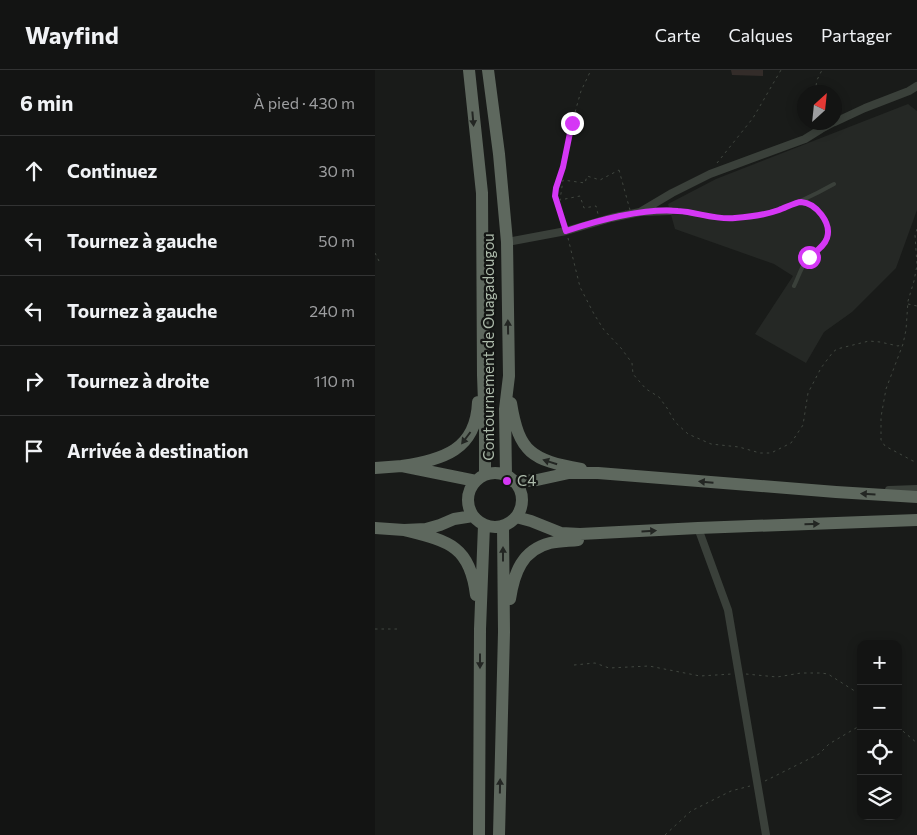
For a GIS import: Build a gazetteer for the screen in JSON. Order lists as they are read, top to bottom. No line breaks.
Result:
{"streets":{"highway":["Contournement de Ouagadougou"]},"places":["C4"],"north":"top right","page":{"header":"Wayfind","nav":["Carte","Calques","Partager"],"heading":["6 min","À pied · 430 m"],"list":[["Continuez","30 m"],["Tournez à gauche","50 m"],["Tournez à gauche","240 m"],["Tournez à droite","110 m"],"Arrivée à destination"],"map_buttons":["+","−"]}}
